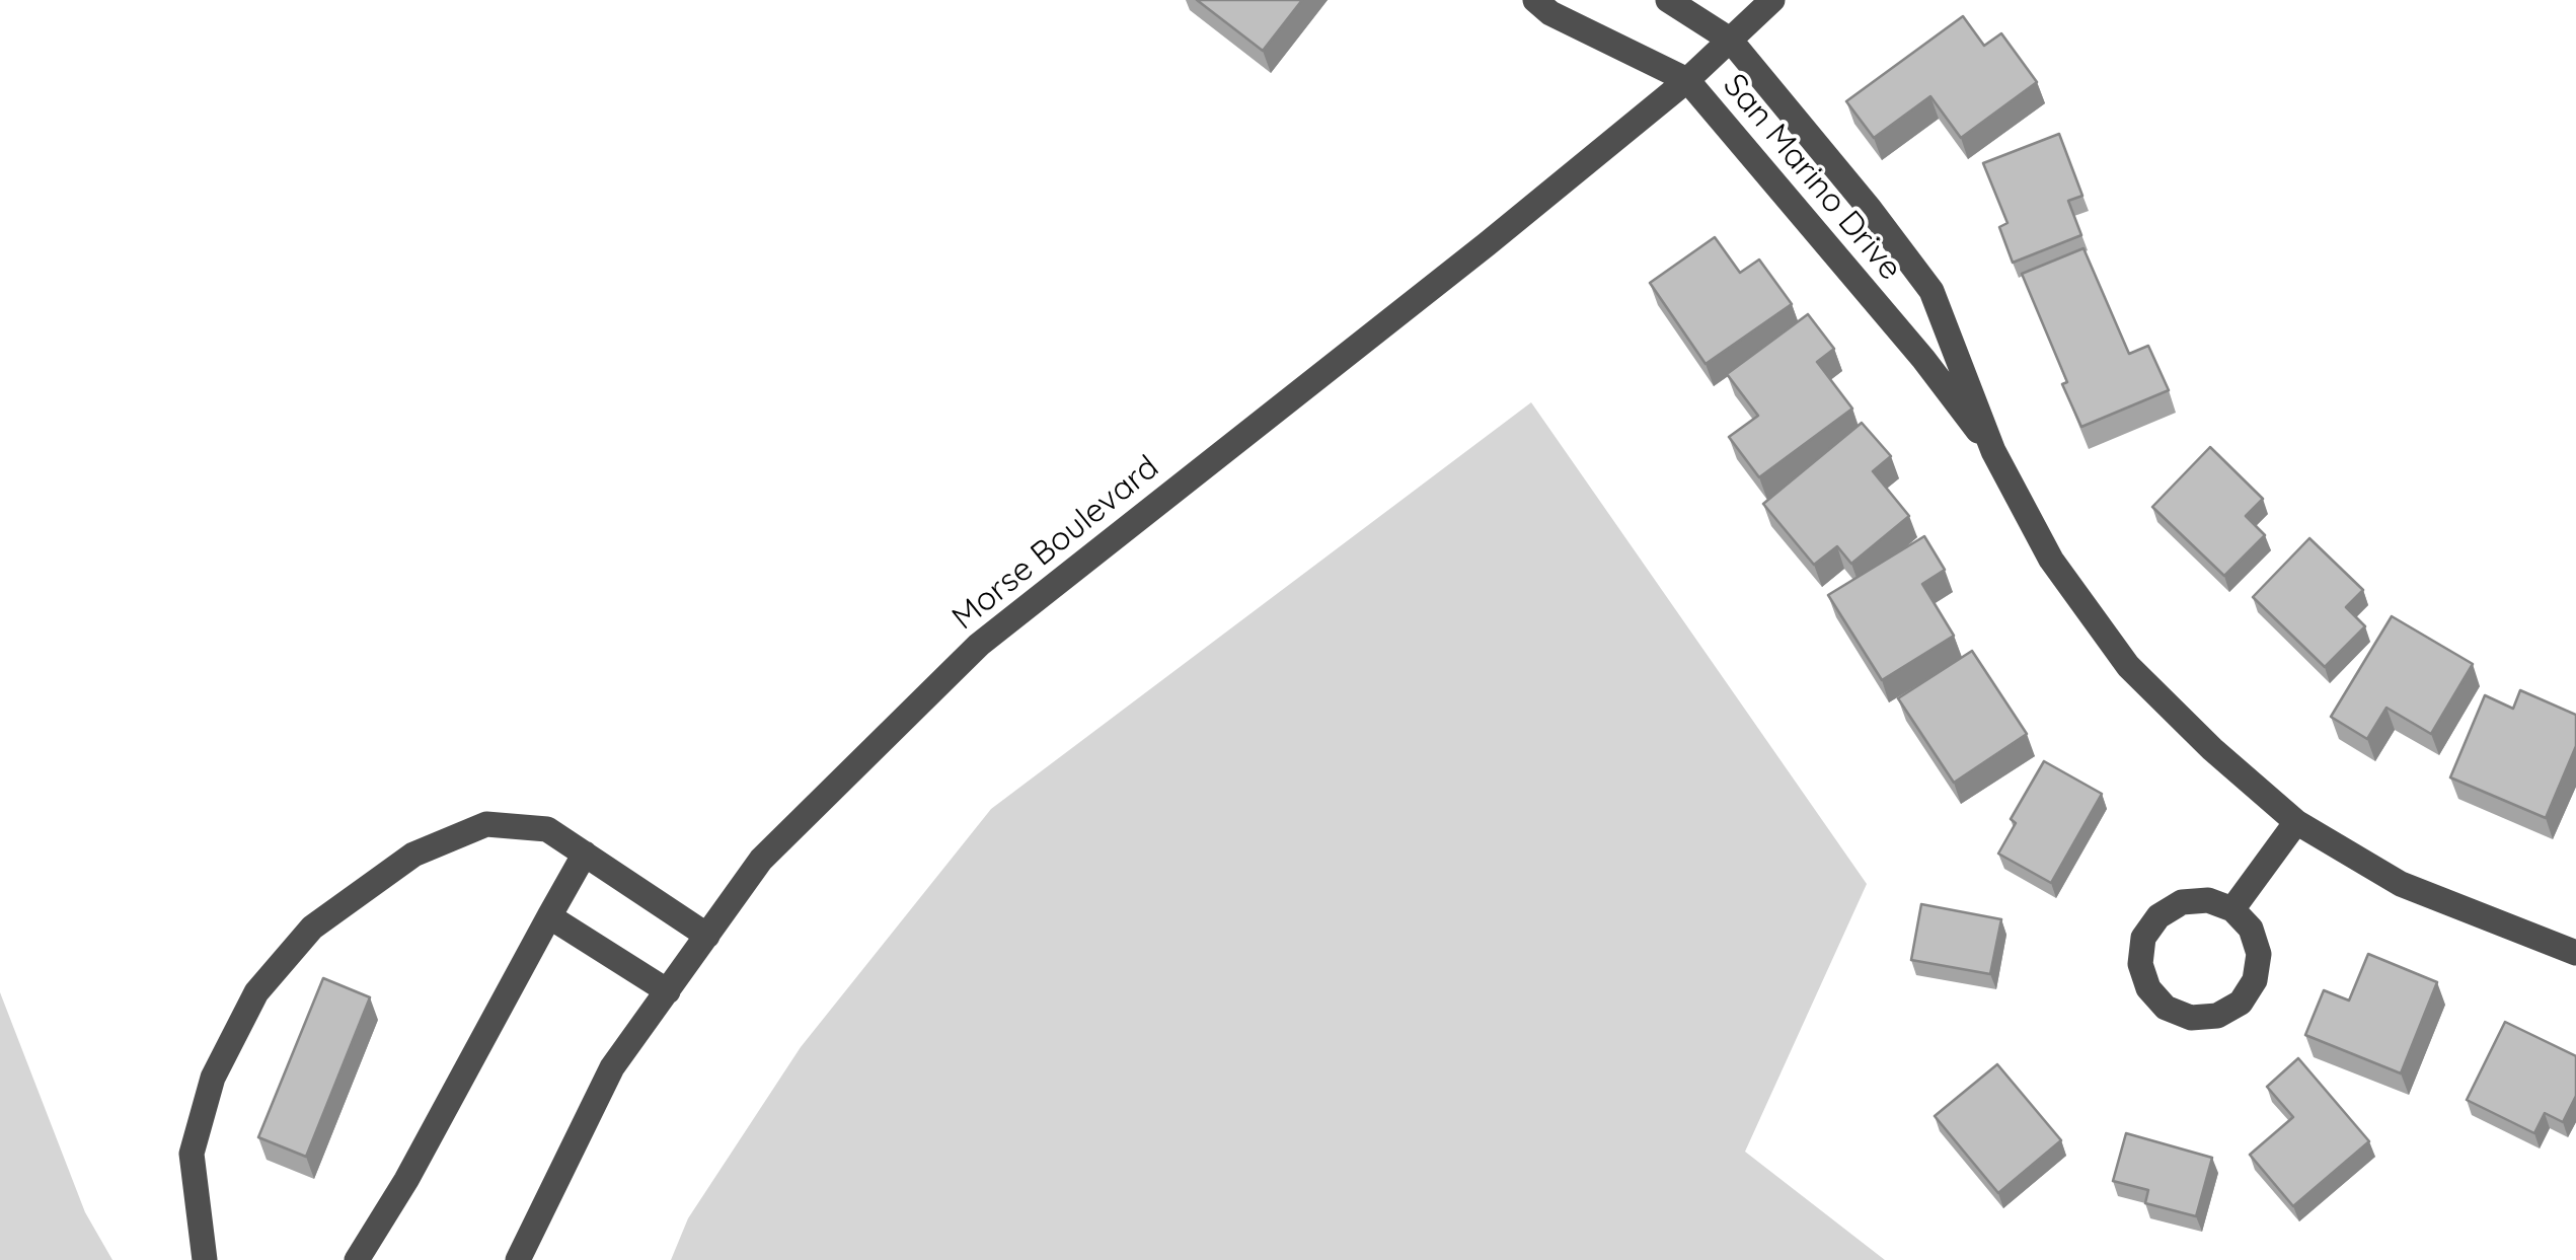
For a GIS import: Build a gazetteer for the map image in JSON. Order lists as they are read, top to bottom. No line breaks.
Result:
{"streets":{"street":["San Marino Drive","Morse Boulevard"]},"crossings":[["San Marino Drive","Morse Boulevard"]]}
